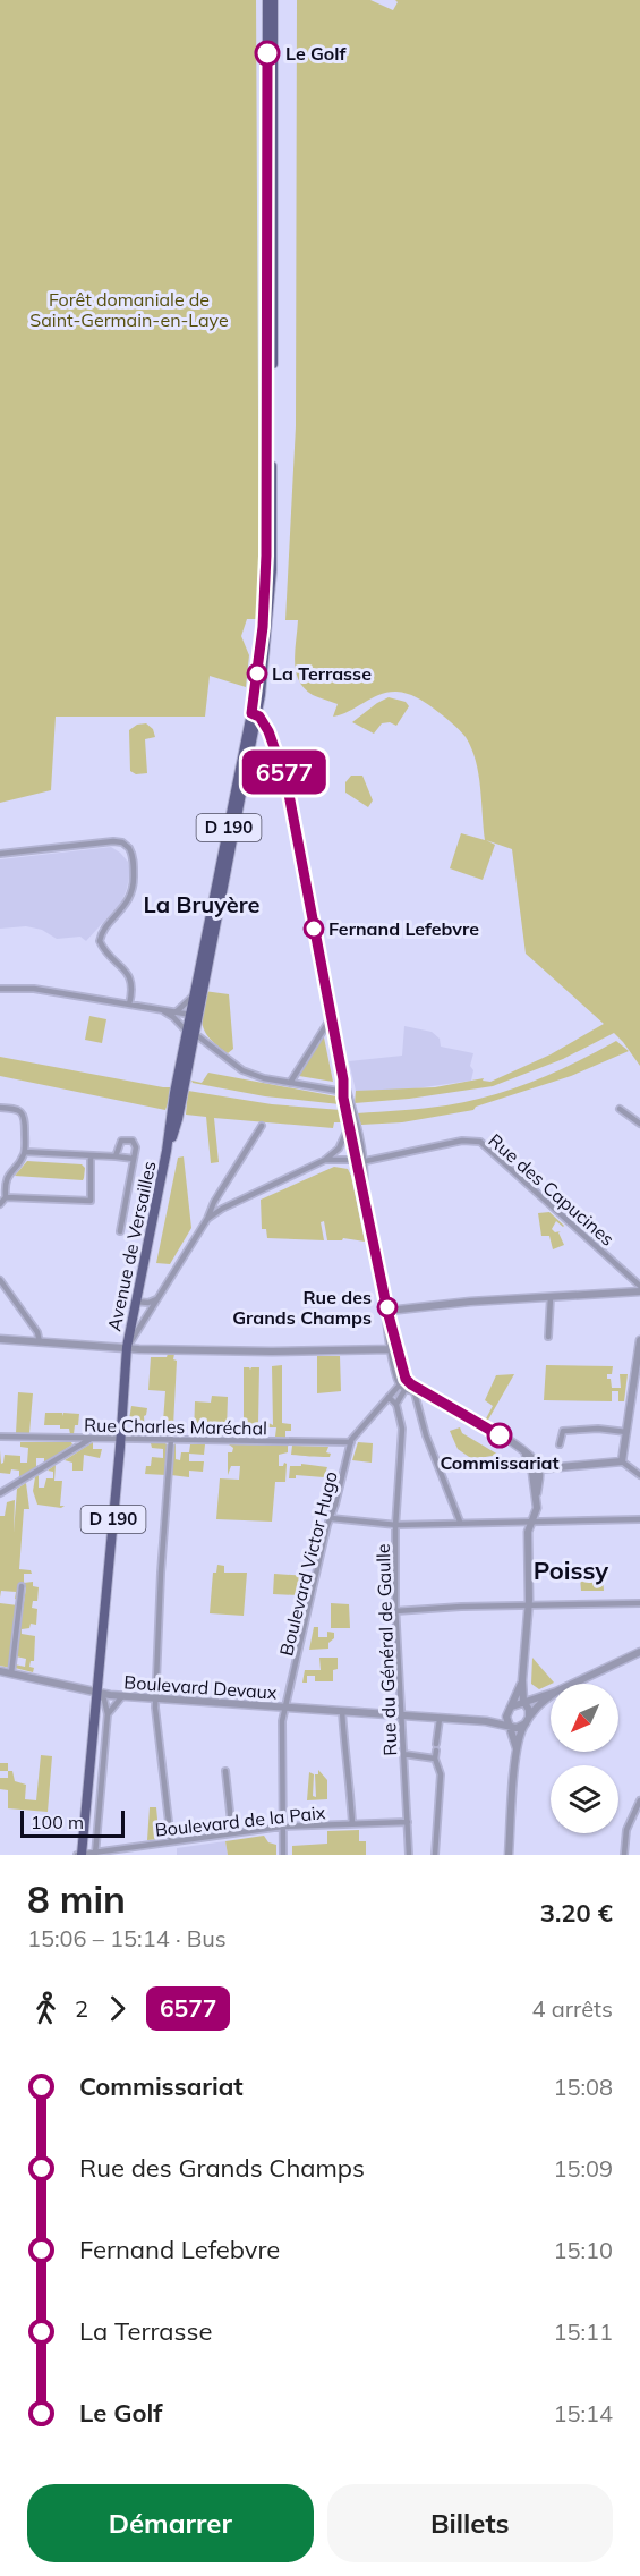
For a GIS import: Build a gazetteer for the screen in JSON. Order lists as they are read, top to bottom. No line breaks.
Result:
{"streets":{"main road":["D 190","Avenue de Versailles"],"street":["Rue des Capucines","Rue Charles Maréchal","Boulevard Victor Hugo","Rue du Général de Gaulle","Boulevard Devaux","Boulevard de la Paix"]},"crossings":[["D 190","Avenue de Versailles"],["D 190","Rue Charles Maréchal"],["D 190","Boulevard Devaux"],["D 190","Boulevard de la Paix"],["Rue Charles Maréchal","Boulevard Victor Hugo"],["Boulevard Victor Hugo","Boulevard Devaux"],["Boulevard Victor Hugo","Boulevard de la Paix"],["Rue du Général de Gaulle","Boulevard Devaux"],["Rue du Général de Gaulle","Boulevard de la Paix"]],"districts":["La Bruyère","Poissy"],"parks":["Forêt domaniale de Saint-Germain-en-Laye"],"places":["Le Golf","La Terrasse","Fernand Lefebvre","Rue des Grands Champs","Commissariat"],"lines":["bus line 6577"],"scale_bar":"100 m","north":"bottom left","page":{"on_map":"6577","scale":"100 m","heading":["8 min","15:06 – 15:14 · Bus","3.20 €"],"legs":["2","6577","4 arrêts"],"list":[{"name":"Commissariat","value":"15:08"},{"name":"Rue des Grands Champs","value":"15:09"},{"name":"Fernand Lefebvre","value":"15:10"},{"name":"La Terrasse","value":"15:11"},{"name":"Le Golf","value":"15:14"}],"buttons":["Démarrer","Billets"]}}
